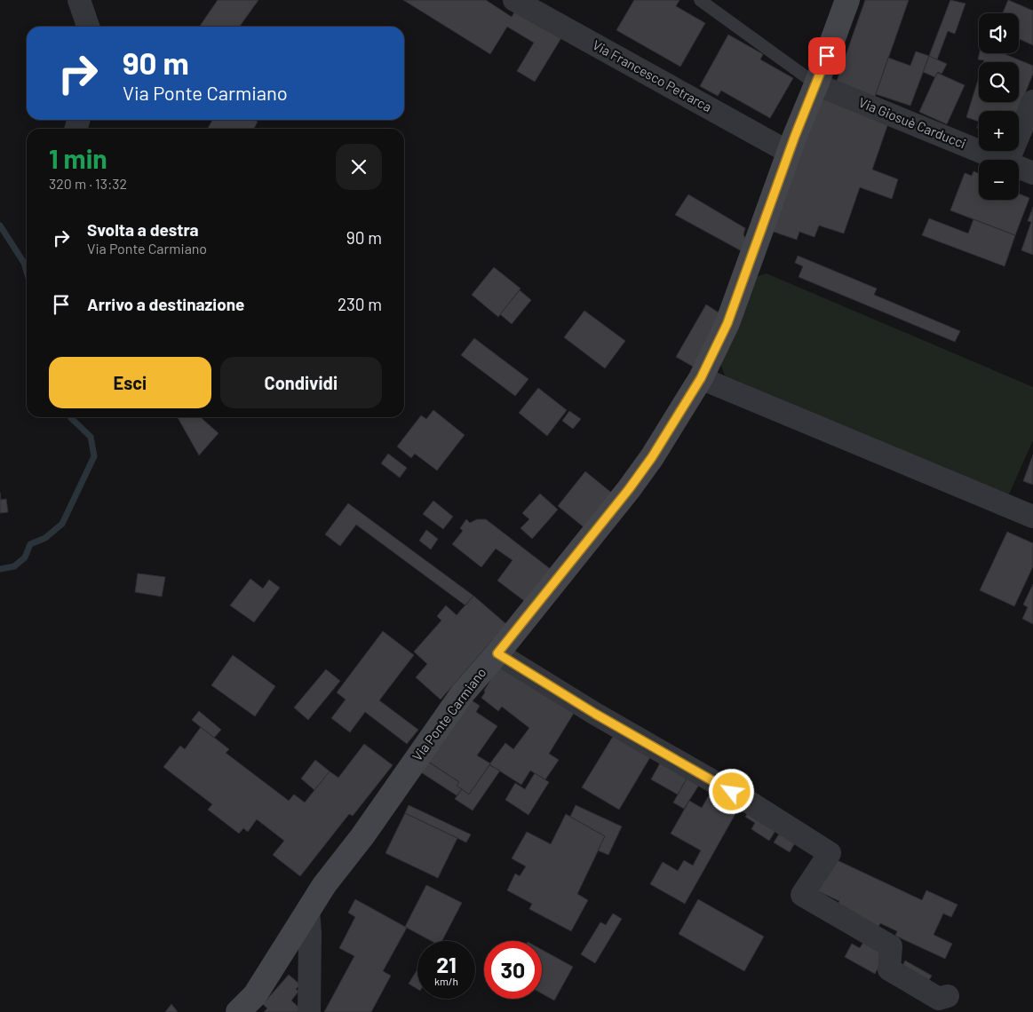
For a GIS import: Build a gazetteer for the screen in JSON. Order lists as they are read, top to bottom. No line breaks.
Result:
{"streets":{"street":["Via Francesco Petrarca","Via Giosuè Carducci","Via Ponte Carmiano"]},"crossings":[["Via Francesco Petrarca","Via Ponte Carmiano"],["Via Giosuè Carducci","Via Ponte Carmiano"]],"page":{"map_buttons":["+","−"],"turn":["90 m","Via Ponte Carmiano"],"heading":["1 min","320 m · 13:32"],"list":[{"name":"Svolta a destra","note":"Via Ponte Carmiano","value":"90 m"},{"name":"Arrivo a destinazione","value":"230 m"}],"buttons":["Esci","Condividi"],"speed":"21 km/h","limit":"30"}}
